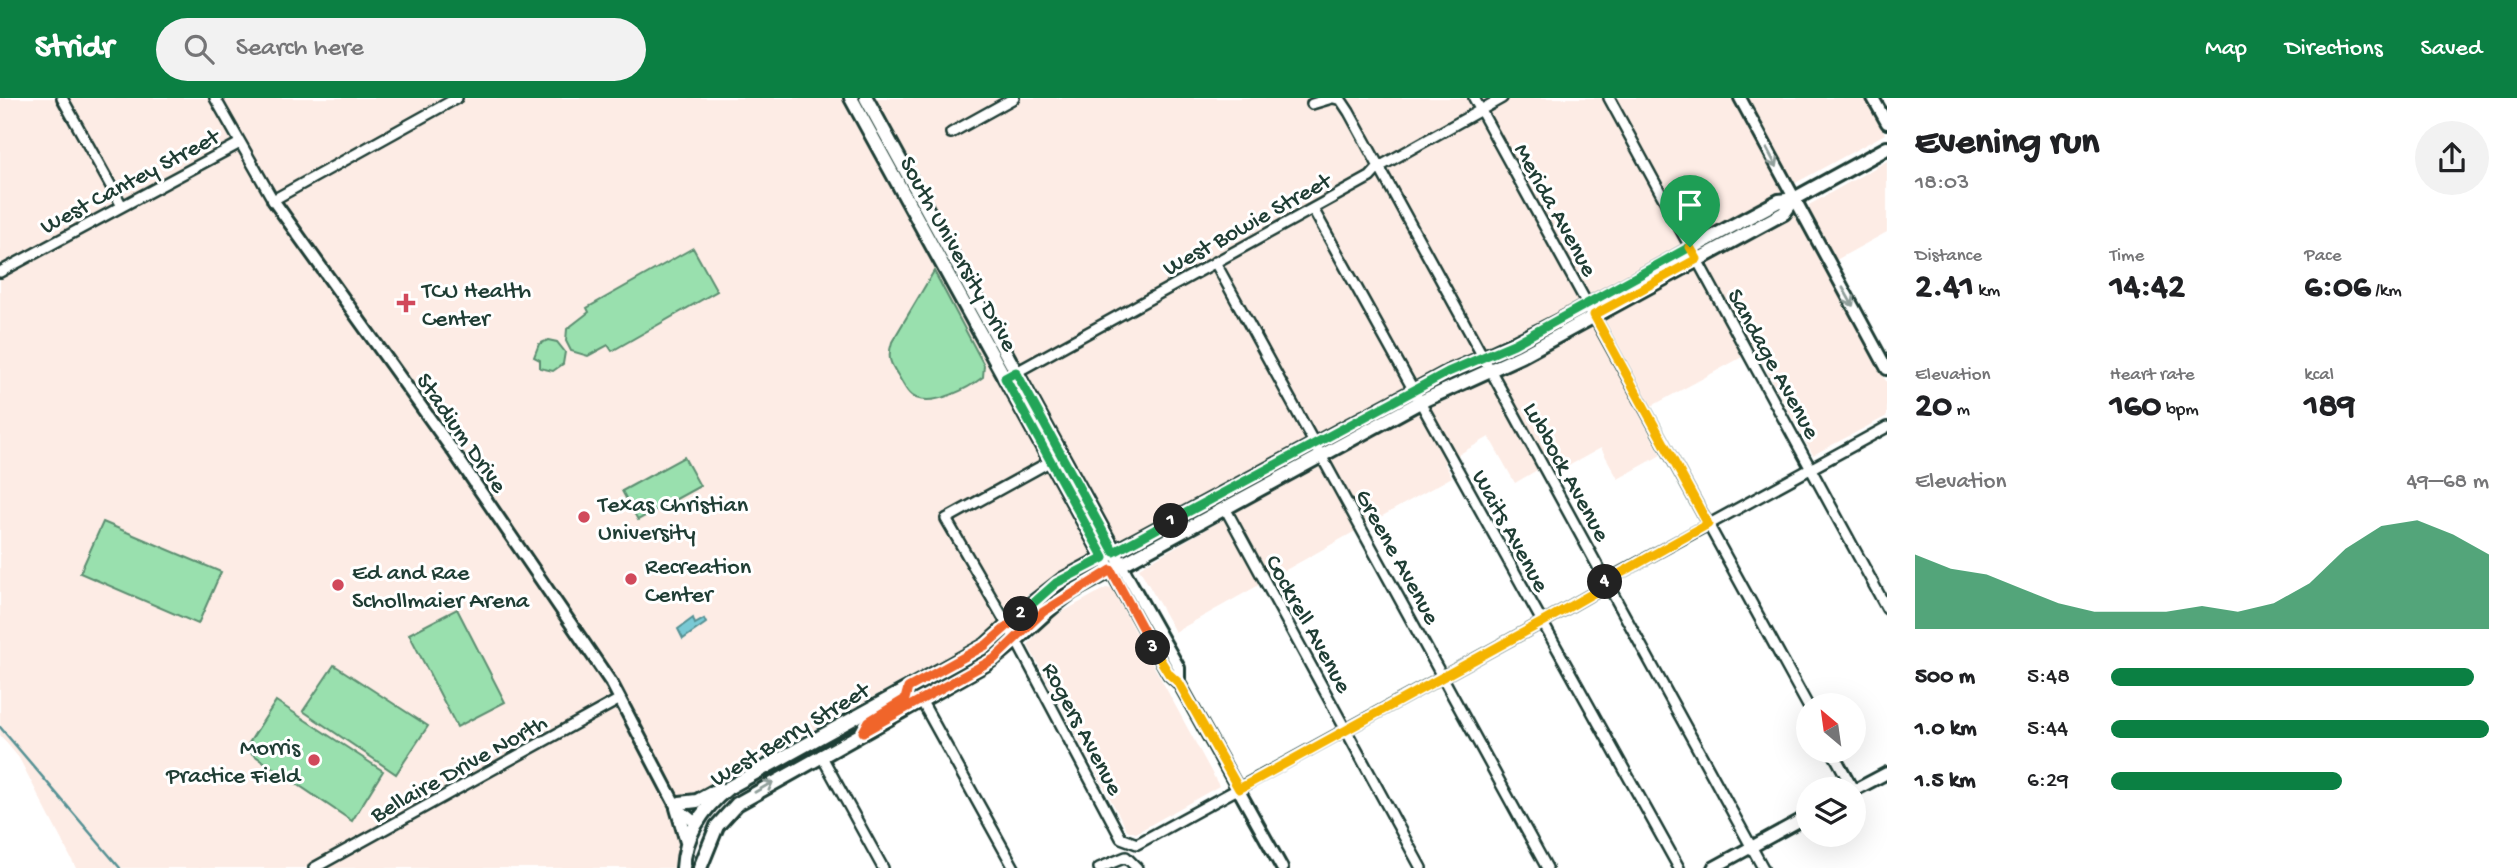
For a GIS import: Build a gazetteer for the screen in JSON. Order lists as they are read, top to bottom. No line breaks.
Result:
{"streets":{"main road":["South University Drive","West Berry Street"],"street":["West Cantey Street","Merida Avenue","West Bowie Street","Sandage Avenue","Stadium Drive","Lubbock Avenue","Waits Avenue","Greene Avenue","Cockrell Avenue","Rogers Avenue","Bellaire Drive North"]},"crossings":[["West Cantey Street","Stadium Drive"],["Merida Avenue","West Bowie Street"],["Merida Avenue","West Berry Street"],["West Bowie Street","South University Drive"],["West Bowie Street","Lubbock Avenue"],["West Bowie Street","Waits Avenue"],["West Bowie Street","Greene Avenue"],["South University Drive","Rogers Avenue"],["South University Drive","West Berry Street"],["Sandage Avenue","West Berry Street"],["Stadium Drive","West Berry Street"],["Stadium Drive","Bellaire Drive North"],["Lubbock Avenue","West Berry Street"],["Waits Avenue","West Berry Street"],["Greene Avenue","West Berry Street"],["Cockrell Avenue","West Berry Street"],["Rogers Avenue","West Berry Street"]],"places":{"health":["TCU Health Center"],"other":["Texas Christian University","Recreation Center","Ed and Rae Schollmaier Arena","Morris Practice Field"]},"north":"top left","page":{"header":"Stridr","search":"Search here","nav":["Map","Directions","Saved"],"heading":["Evening run","18:03"],"stats":[["Distance","2.41 km"],["Time","14:42"],["Pace","6:06 /km"],["Elevation","20 m"],["Heart rate","160 bpm"],["kcal","189"]],"chart":["Elevation","49–68 m"],"pins":["1","4","2","3"],"list":[{"name":"500 m","note":"5:48"},{"name":"1.0 km","note":"5:44"},{"name":"1.5 km","note":"6:29"}]}}
